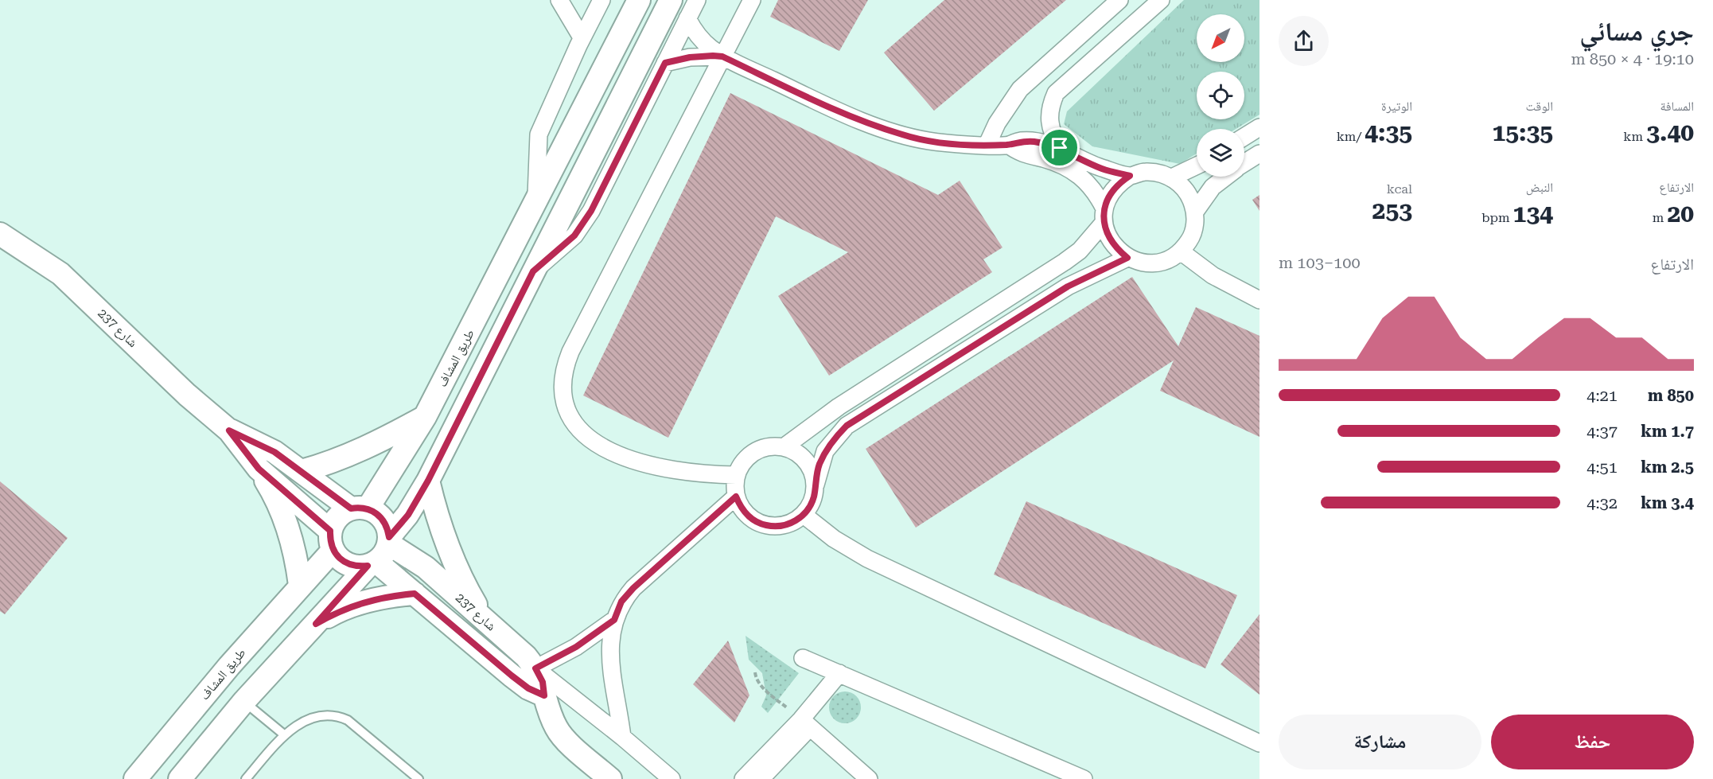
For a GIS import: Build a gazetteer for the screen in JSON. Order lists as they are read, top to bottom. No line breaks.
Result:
{"streets":{"street":["شارع 237","طريق المشاف"]},"crossings":[["شارع 237","طريق المشاف"]],"north":"bottom left","page":{"heading":["جري مسائي","19:10 · 4 × 850 m"],"stats":[["المسافة","3.40 km"],["الوقت","15:35"],["الوتيرة","4:35 /km"],["الارتفاع","20 m"],["النبض","134 bpm"],["kcal","253"]],"chart":["الارتفاع","100–103 m"],"list":[{"name":"850 m","note":"4:21"},{"name":"1.7 km","note":"4:37"},{"name":"2.5 km","note":"4:51"},{"name":"3.4 km","note":"4:32"}],"buttons":["حفظ","مشاركة"]}}
